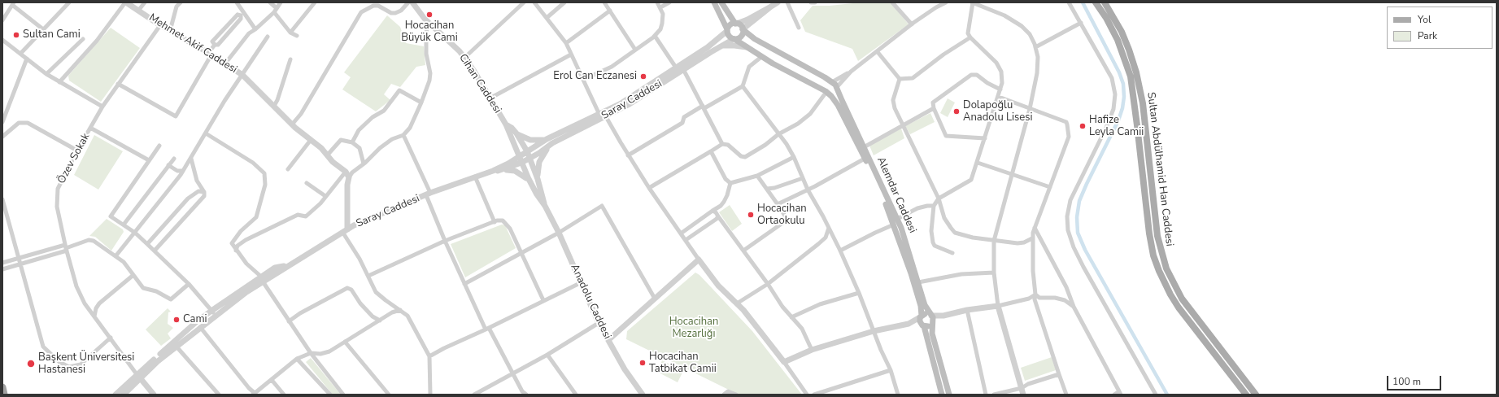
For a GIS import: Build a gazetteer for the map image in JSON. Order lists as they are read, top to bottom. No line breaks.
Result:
{"streets":{"main road":["Sultan Abdülhamid Han Caddesi","Alemdar Caddesi"],"street":["Mehmet Akif Caddesi","Cihan Caddesi","Saray Caddesi","Özev Sokak","Anadolu Caddesi"]},"crossings":[["Mehmet Akif Caddesi","Özev Sokak"],["Cihan Caddesi","Saray Caddesi"],["Cihan Caddesi","Anadolu Caddesi"],["Saray Caddesi","Özev Sokak"],["Saray Caddesi","Alemdar Caddesi"],["Saray Caddesi","Anadolu Caddesi"]],"parks":["Hocacihan Mezarlığı"],"places":["Hocacihan Büyük Cami","Sultan Cami","Erol Can Eczanesi","Dolapoğlu Anadolu Lisesi","Hafize Leyla Camii","Hocacihan Ortaokulu","Cami","Hocacihan Tatbikat Camii","Başkent Üniversitesi Hastanesi"],"legend":["Yol","Park"],"scale_bar":"100 m"}
